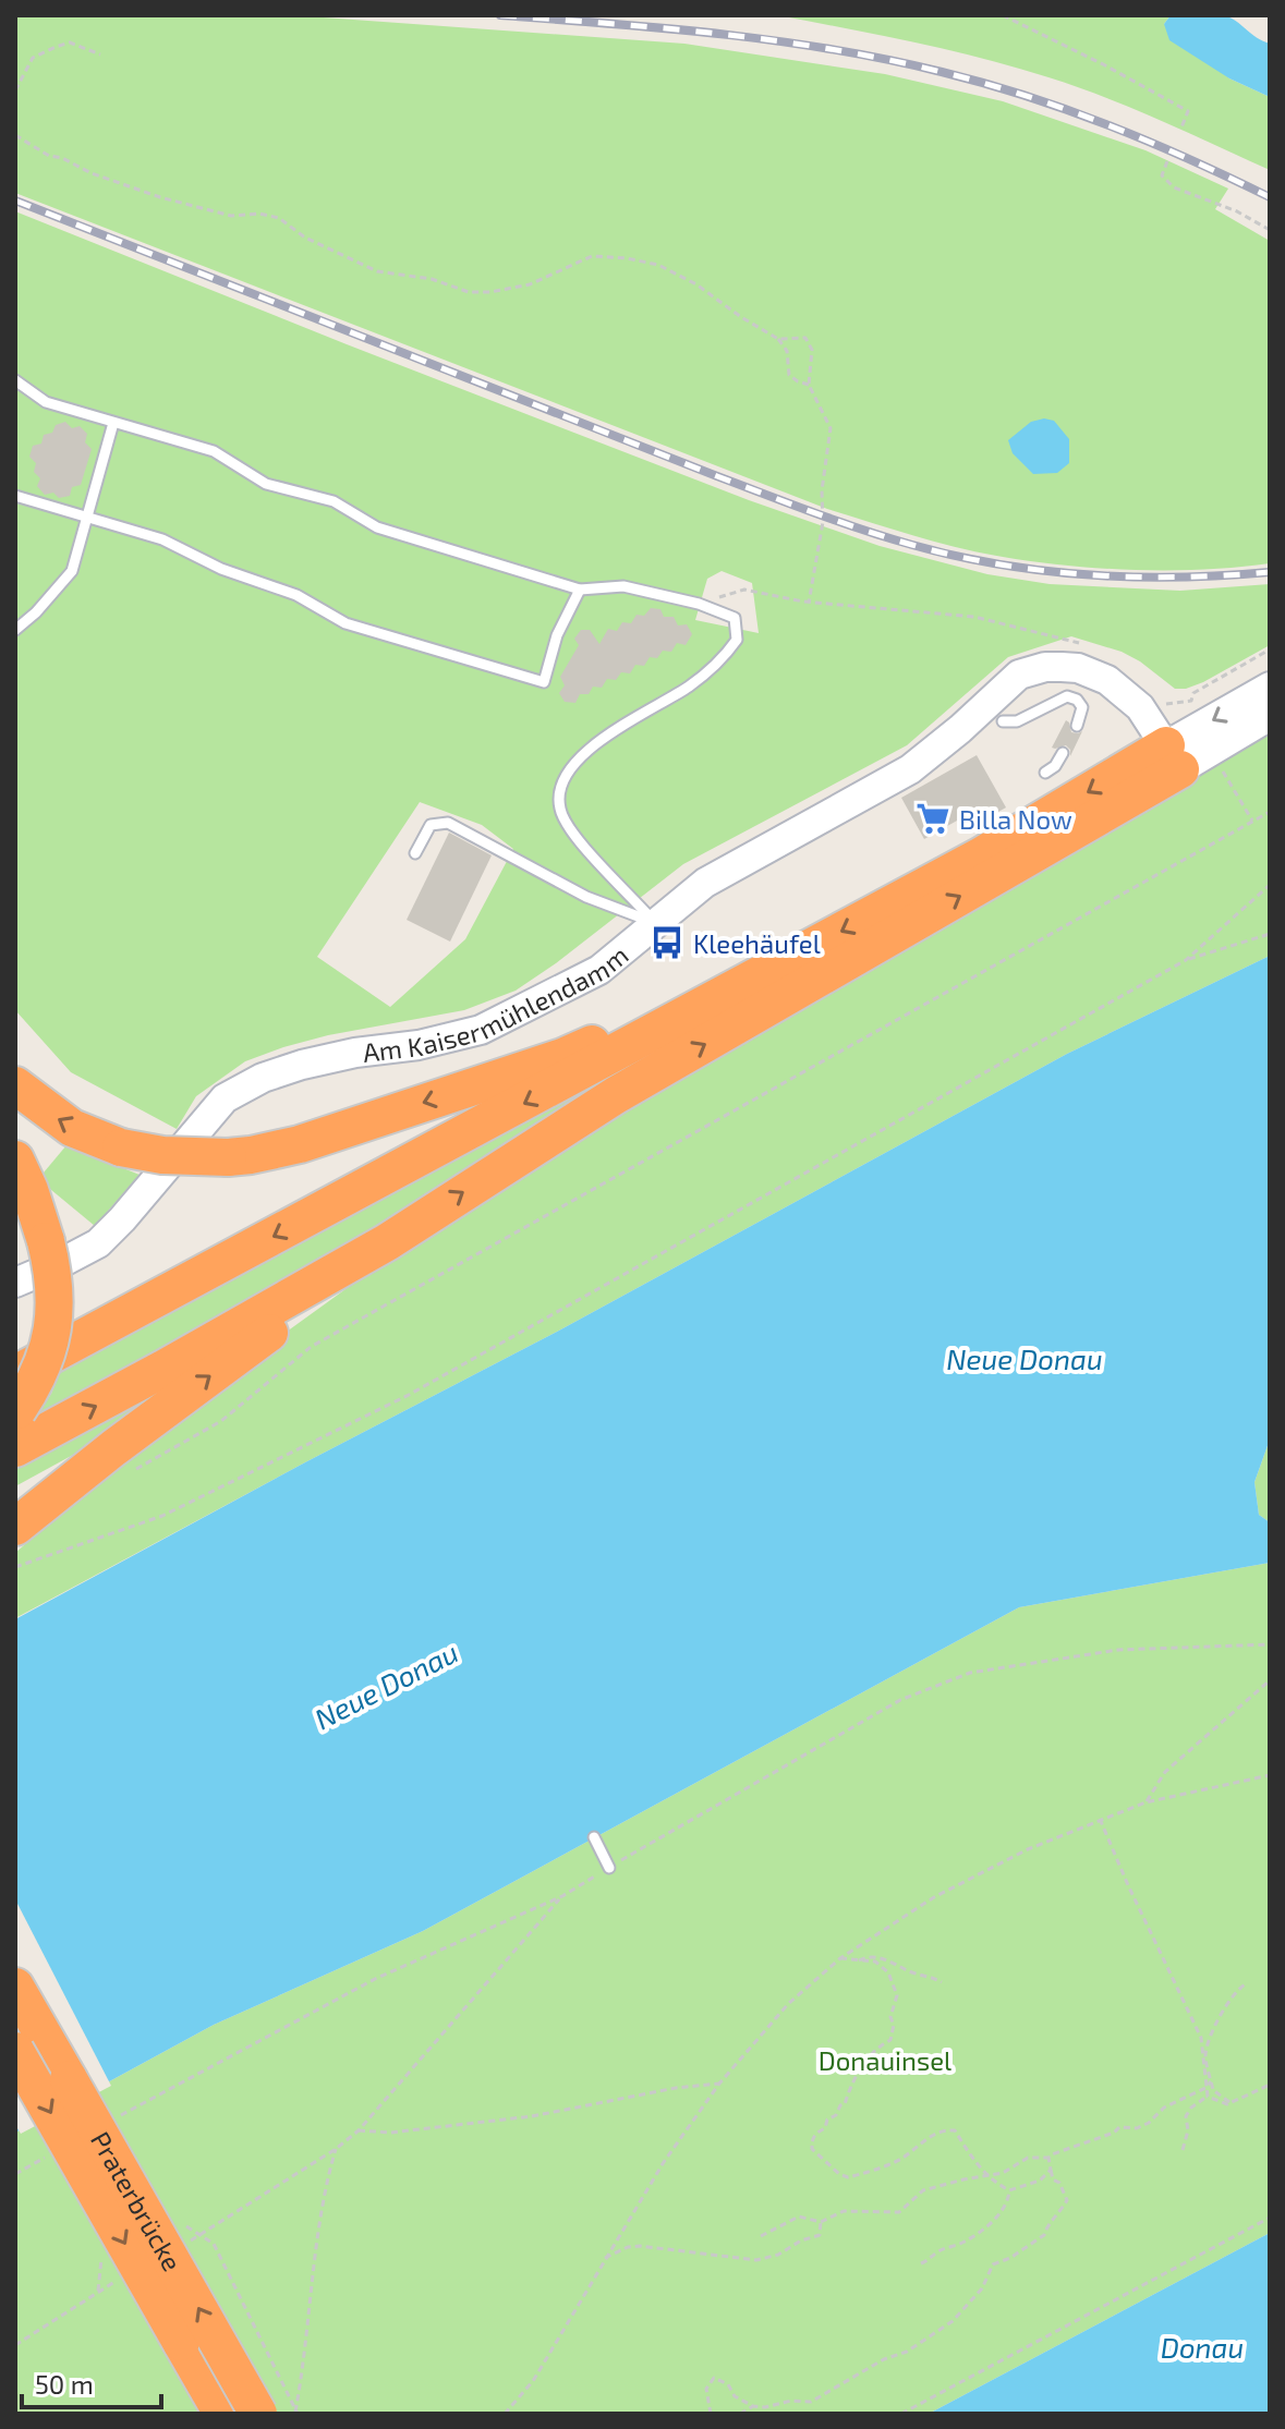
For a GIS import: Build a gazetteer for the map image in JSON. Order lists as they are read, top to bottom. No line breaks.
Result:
{"streets":{"highway":["Praterbrücke"],"street":["Am Kaisermühlendamm"]},"water":["Neue Donau","Donau"],"parks":["Donauinsel"],"places":{"supermarket":["Billa Now"],"bus stop":["Kleehäufel"]},"scale_bar":"50 m"}
